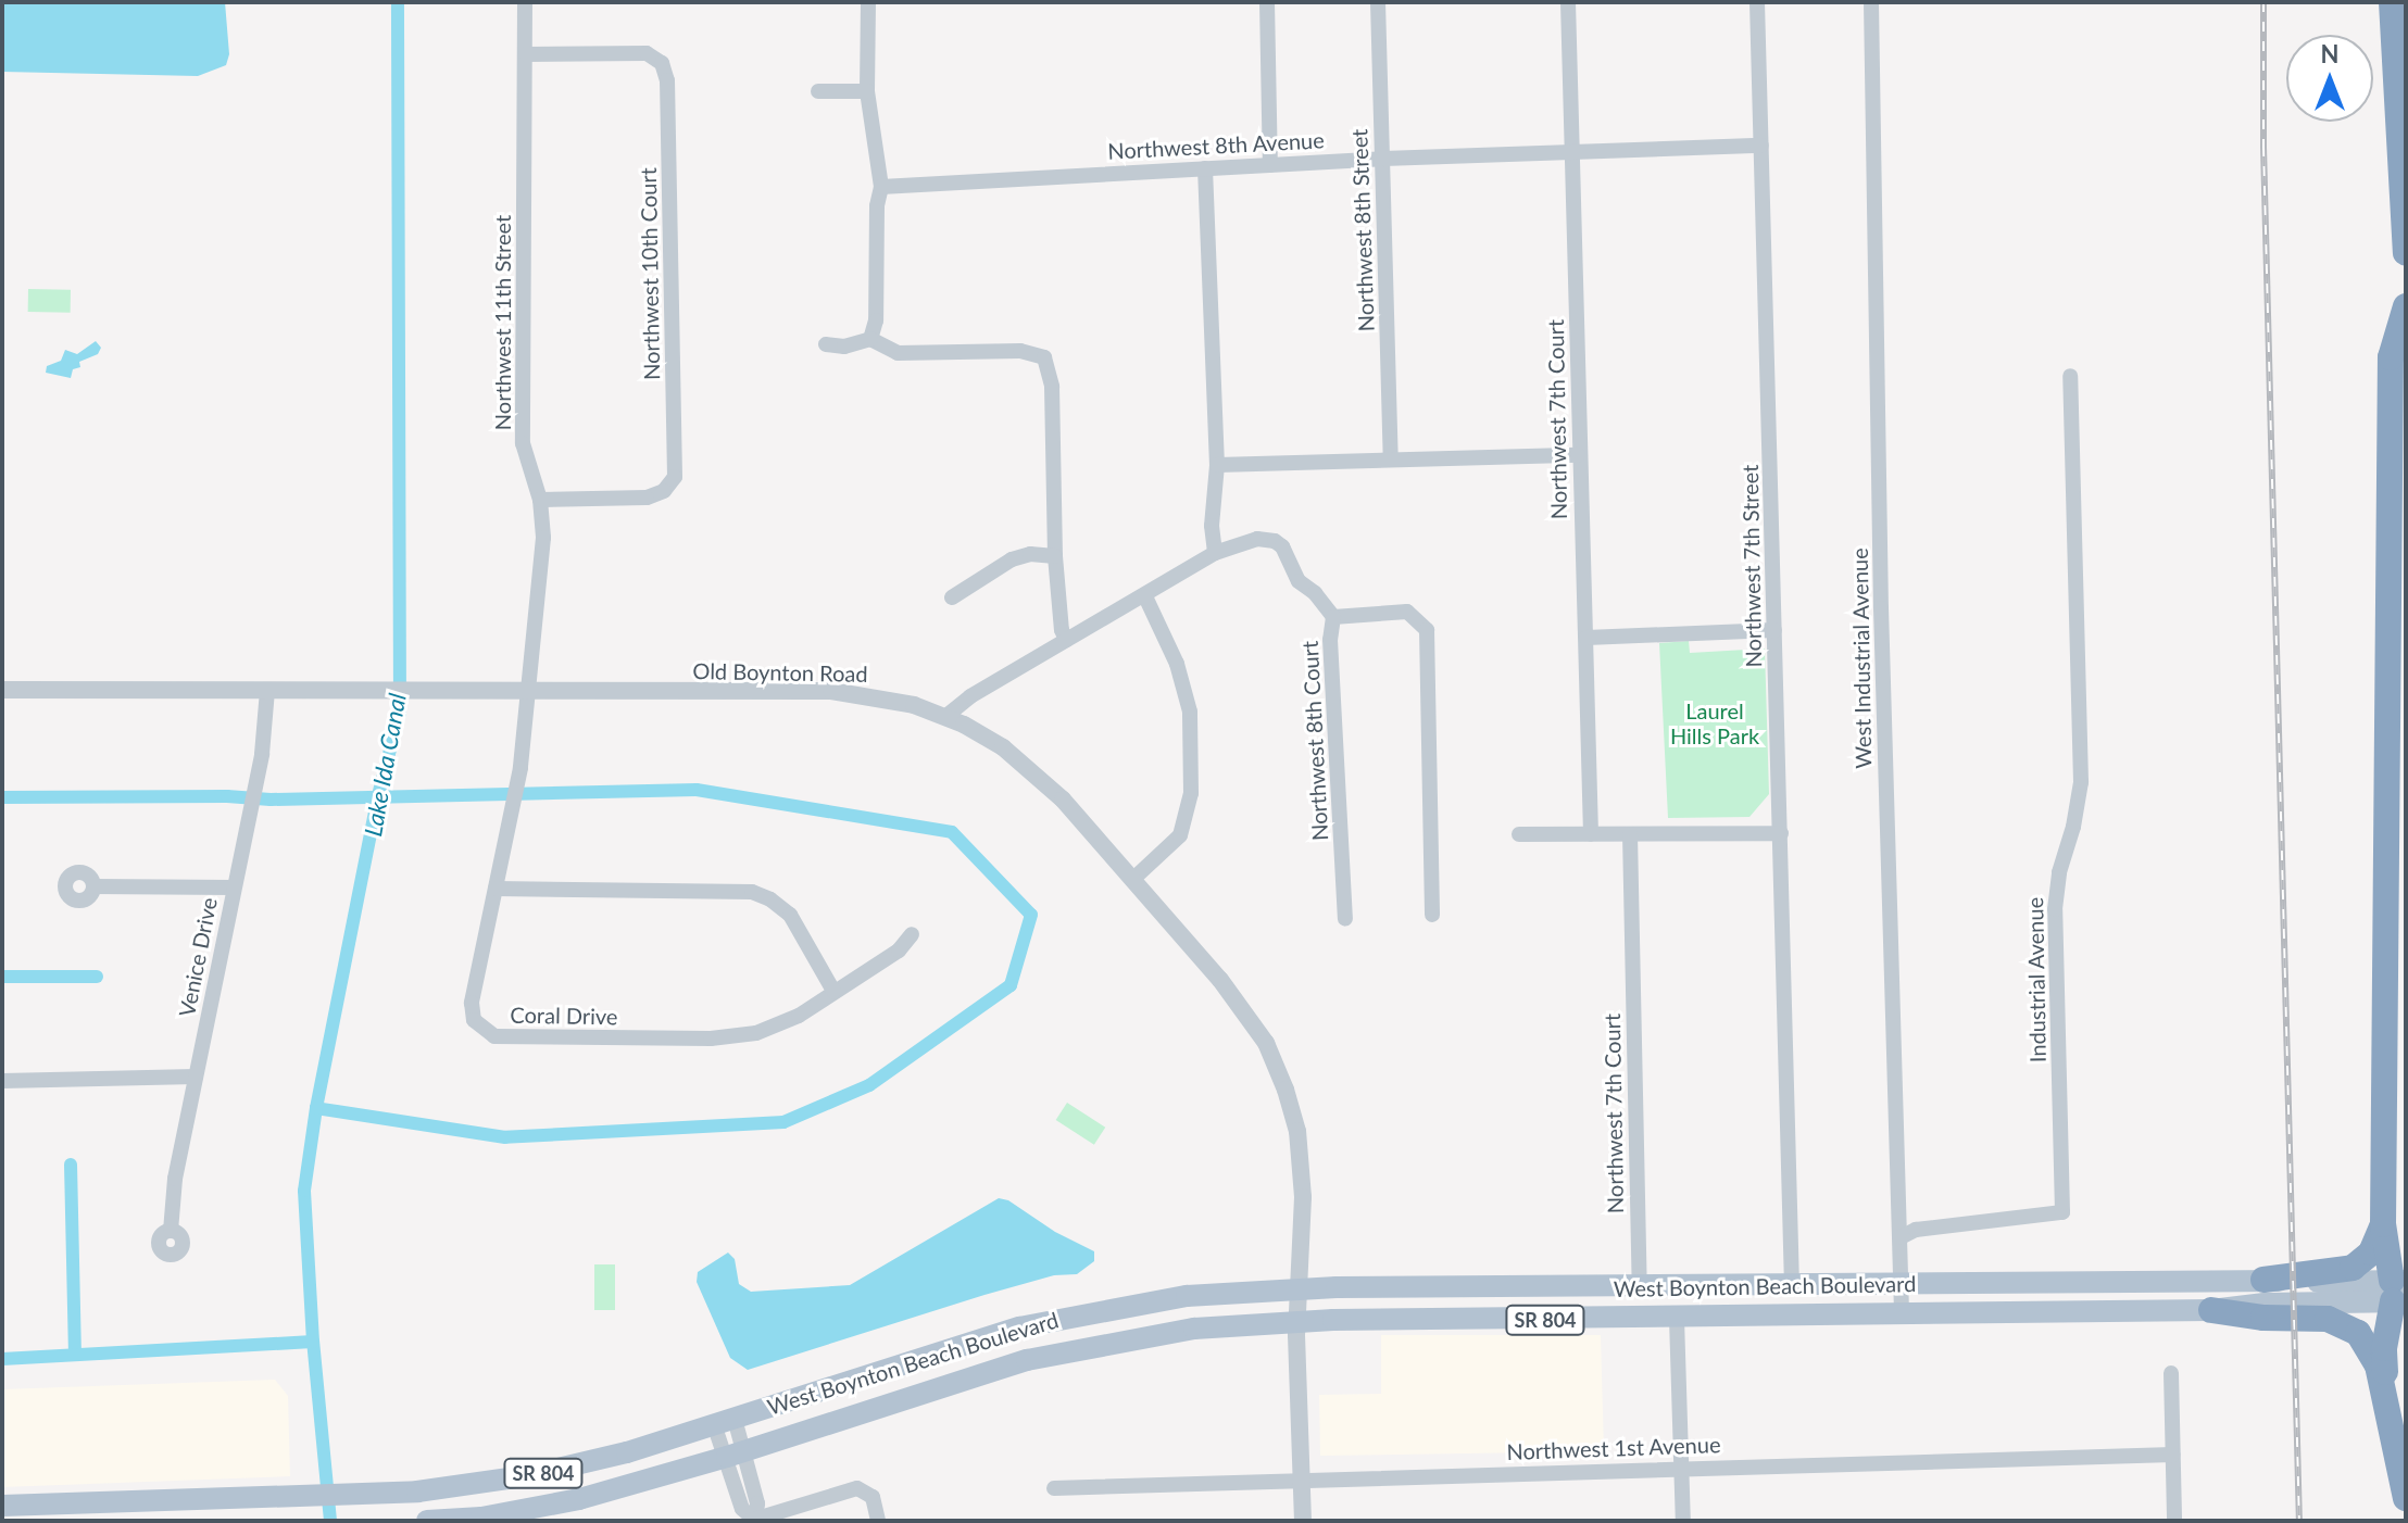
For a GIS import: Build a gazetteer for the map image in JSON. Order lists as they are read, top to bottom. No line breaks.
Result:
{"streets":{"main road":["West Boynton Beach Boulevard","SR 804"],"street":["Northwest 8th Avenue","Northwest 8th Street","Northwest 10th Court","Northwest 11th Street","Northwest 7th Court","Northwest 7th Street","West Industrial Avenue","Old Boynton Road","Northwest 8th Court","Venice Drive","Industrial Avenue","Coral Drive","Northwest 1st Avenue"]},"crossings":[["Northwest 8th Avenue","Northwest 8th Street"],["Northwest 8th Avenue","Northwest 7th Court"],["Northwest 8th Avenue","Northwest 7th Street"],["Northwest 10th Court","Northwest 11th Street"],["Northwest 11th Street","Old Boynton Road"],["Northwest 11th Street","Coral Drive"],["Northwest 7th Court","West Boynton Beach Boulevard"],["Northwest 7th Street","West Boynton Beach Boulevard"],["West Industrial Avenue","Industrial Avenue"],["West Industrial Avenue","West Boynton Beach Boulevard"],["Old Boynton Road","Northwest 8th Court"],["Old Boynton Road","Venice Drive"],["Old Boynton Road","Coral Drive"],["Old Boynton Road","West Boynton Beach Boulevard"]],"water":["Lake Ida Canal"],"parks":["Laurel Hills Park"],"north":"top"}
